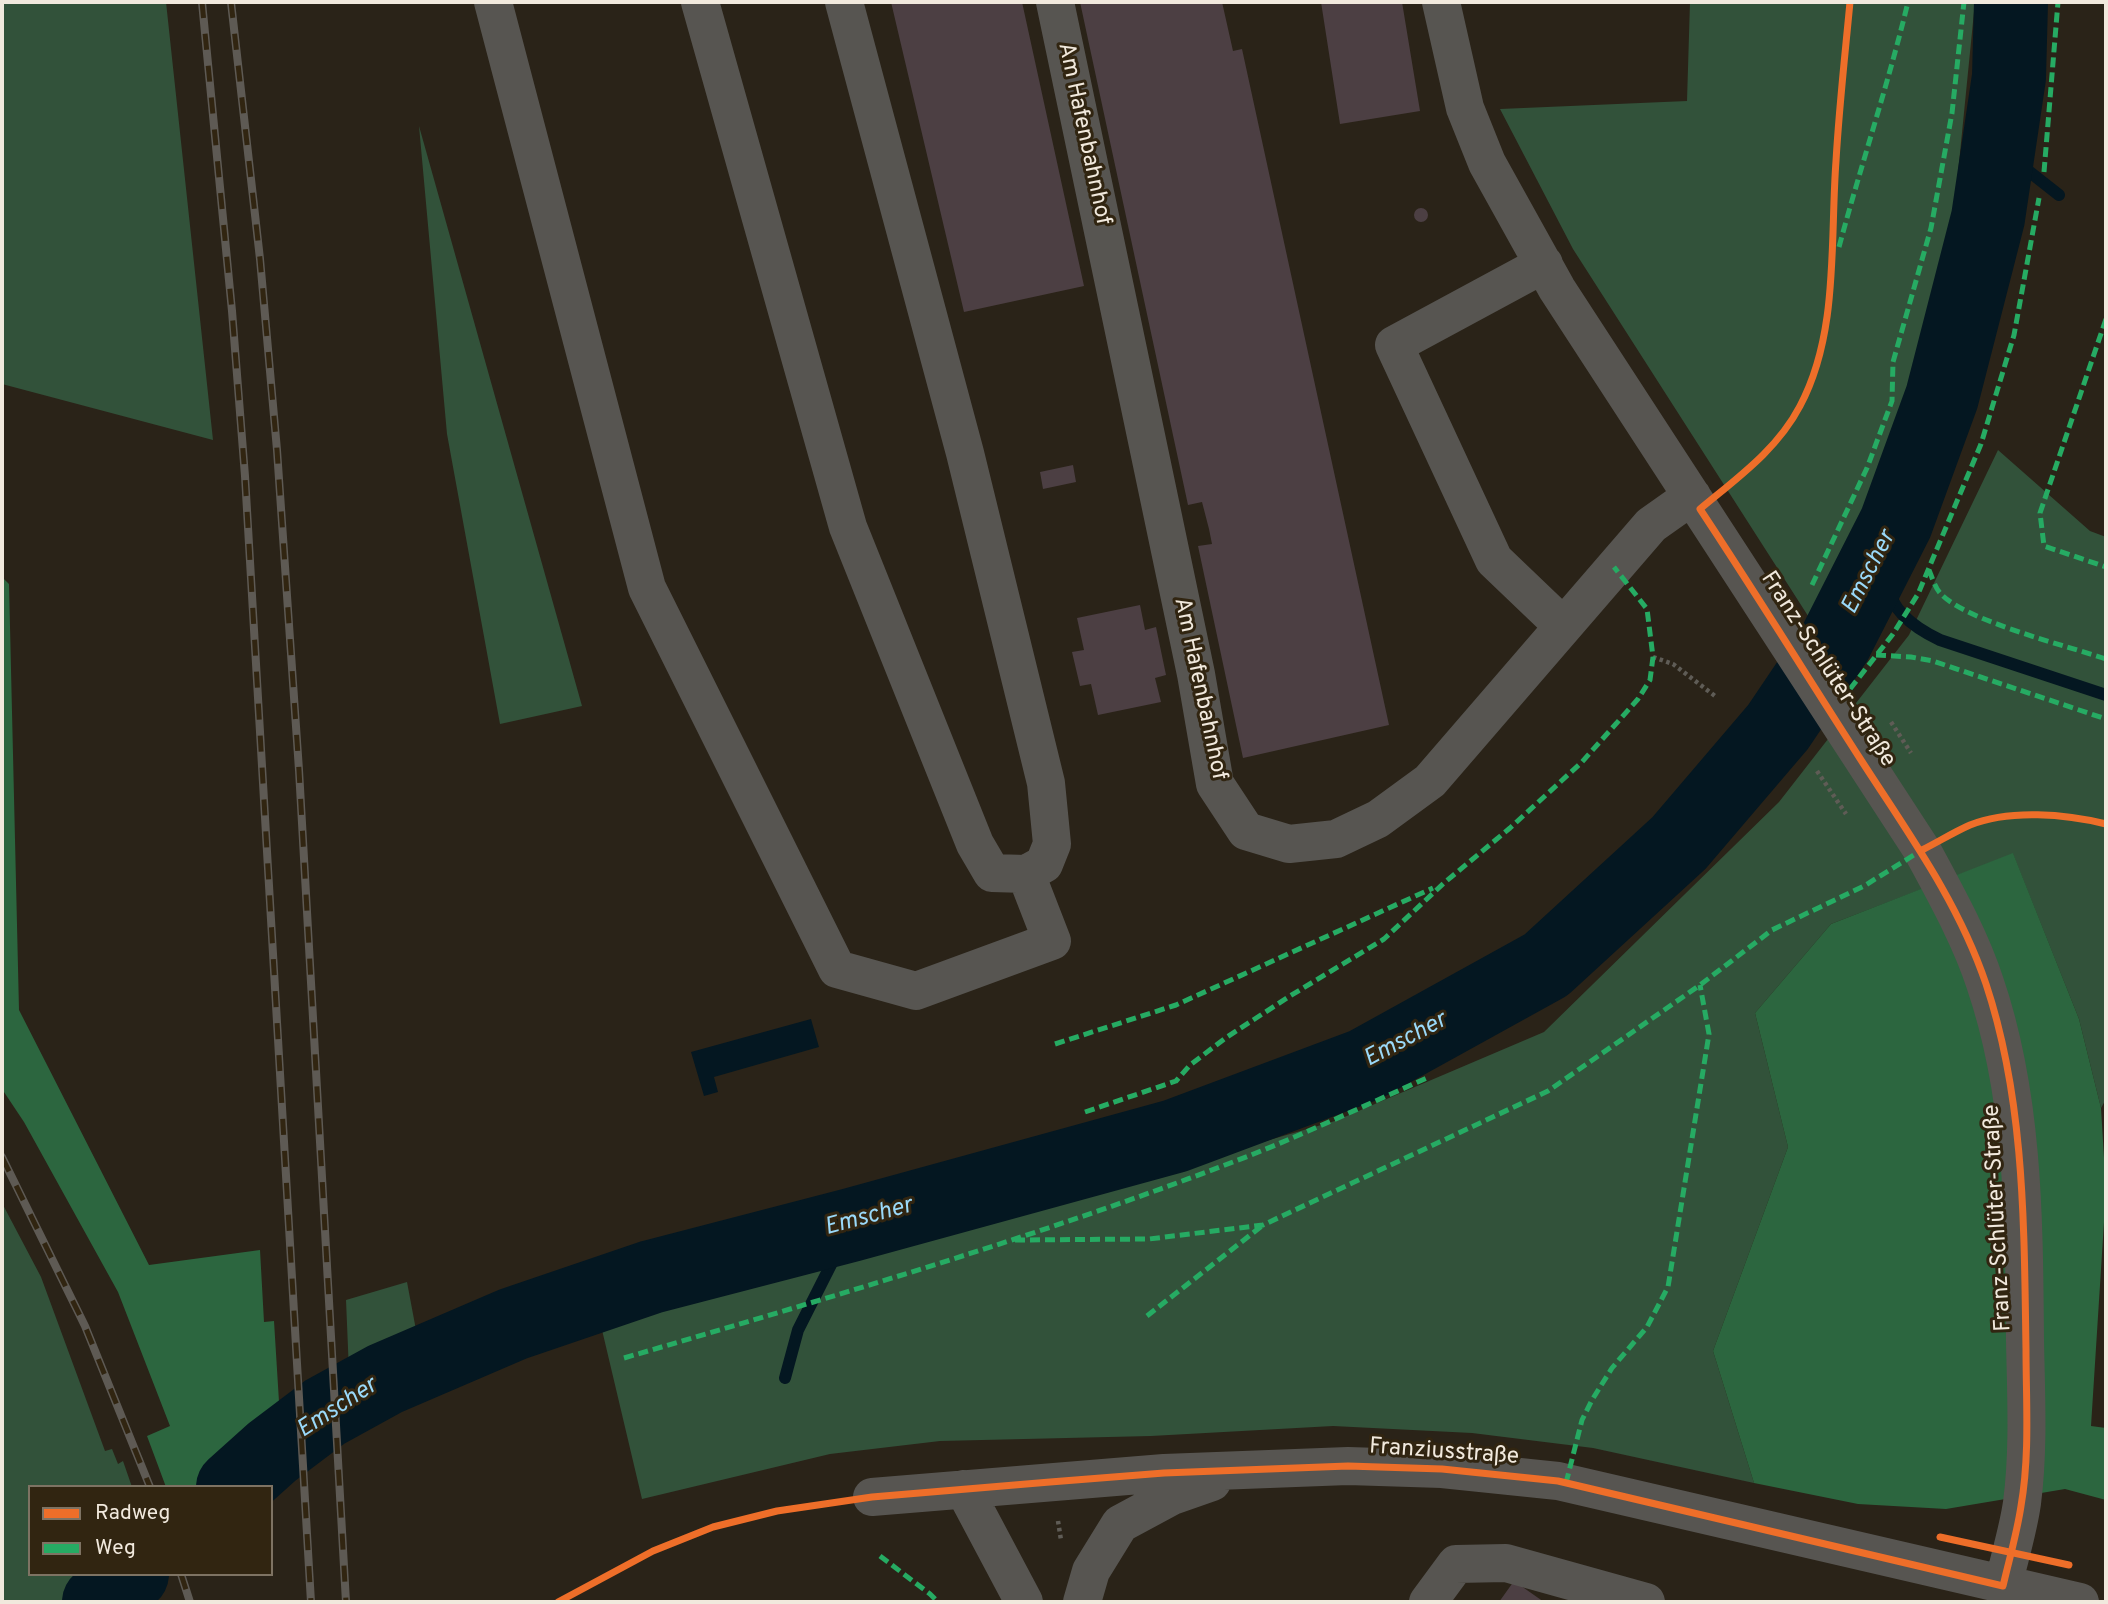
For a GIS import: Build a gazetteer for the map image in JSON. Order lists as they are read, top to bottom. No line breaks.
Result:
{"streets":{"street":["Am Hafenbahnhof","Franz-Schlüter-Straße","Franziusstraße"]},"crossings":[["Am Hafenbahnhof","Franz-Schlüter-Straße"],["Franz-Schlüter-Straße","Franziusstraße"]],"water":["Emscher"],"legend":["Radweg","Weg"]}
